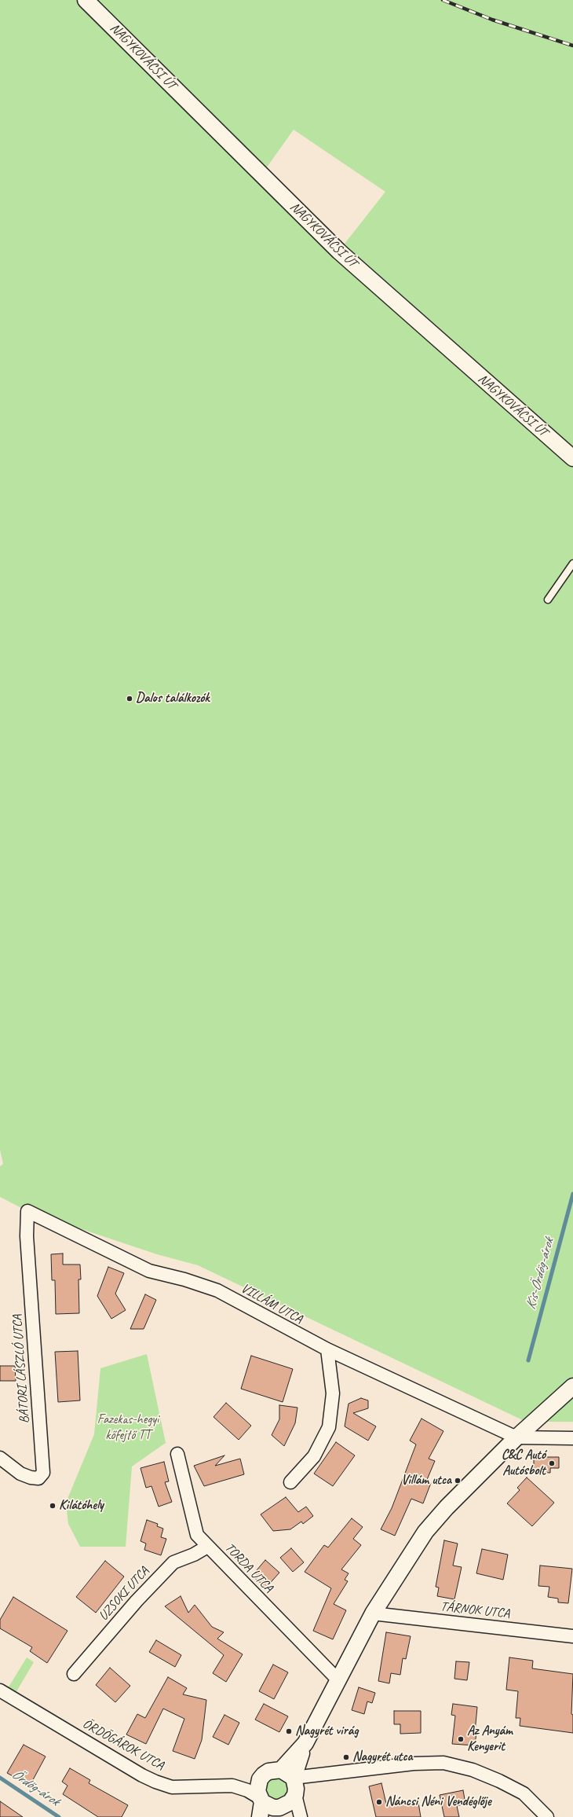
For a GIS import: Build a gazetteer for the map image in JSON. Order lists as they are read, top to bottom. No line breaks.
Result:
{"streets":{"street":["NAGYKOVÁCSI ÚT","VILLÁM UTCA","BÁTORI LÁSZLÓ UTCA","TORDA UTCA","UZSOKI UTCA","TÁRNOK UTCA","ÖRDÖGÁROK UTCA"]},"crossings":[["VILLÁM UTCA","BÁTORI LÁSZLÓ UTCA"],["TORDA UTCA","UZSOKI UTCA"]],"water":["Kis-Ördög-árok","Ördög-árok"],"parks":["Fazekas-hegyi kőfejtő TT"],"places":["Dalos találkozók","C&C Autó Autósbolt","Villám utca","Kilátóhely","Nagyrét virág","Az Anyám Kenyerit","Nagyrét utca","Náncsi Néni Vendéglője"]}
